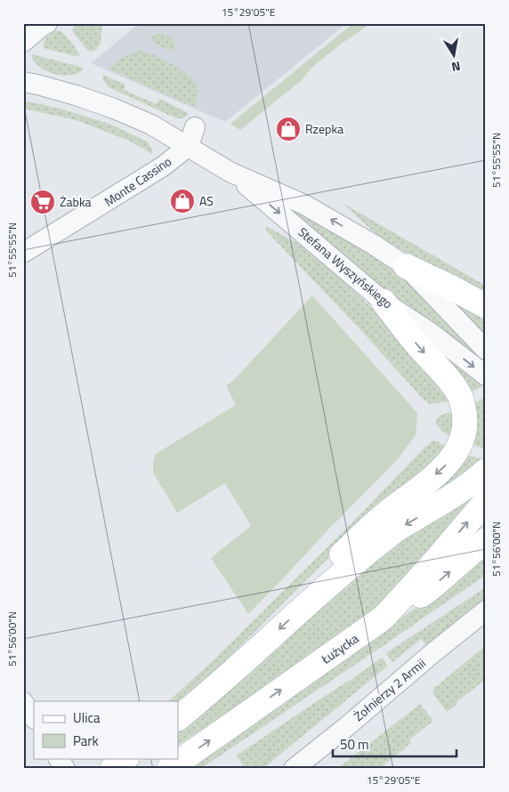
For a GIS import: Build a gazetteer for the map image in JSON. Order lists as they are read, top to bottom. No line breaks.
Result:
{"streets":{"main road":["Łużycka"],"street":["Monte Cassino","Stefana Wyszyńskiego","Żołnierzy 2 Armii"]},"crossings":[["Monte Cassino","Stefana Wyszyńskiego"]],"places":{"shop":["Rzepka","AS"],"supermarket":["Żabka"]},"legend":["Ulica","Park"],"scale_bar":"50 m","north":"bottom","coordinates":["15°29'05\"E","51°55'55\"N","51°56'00\"N"]}
